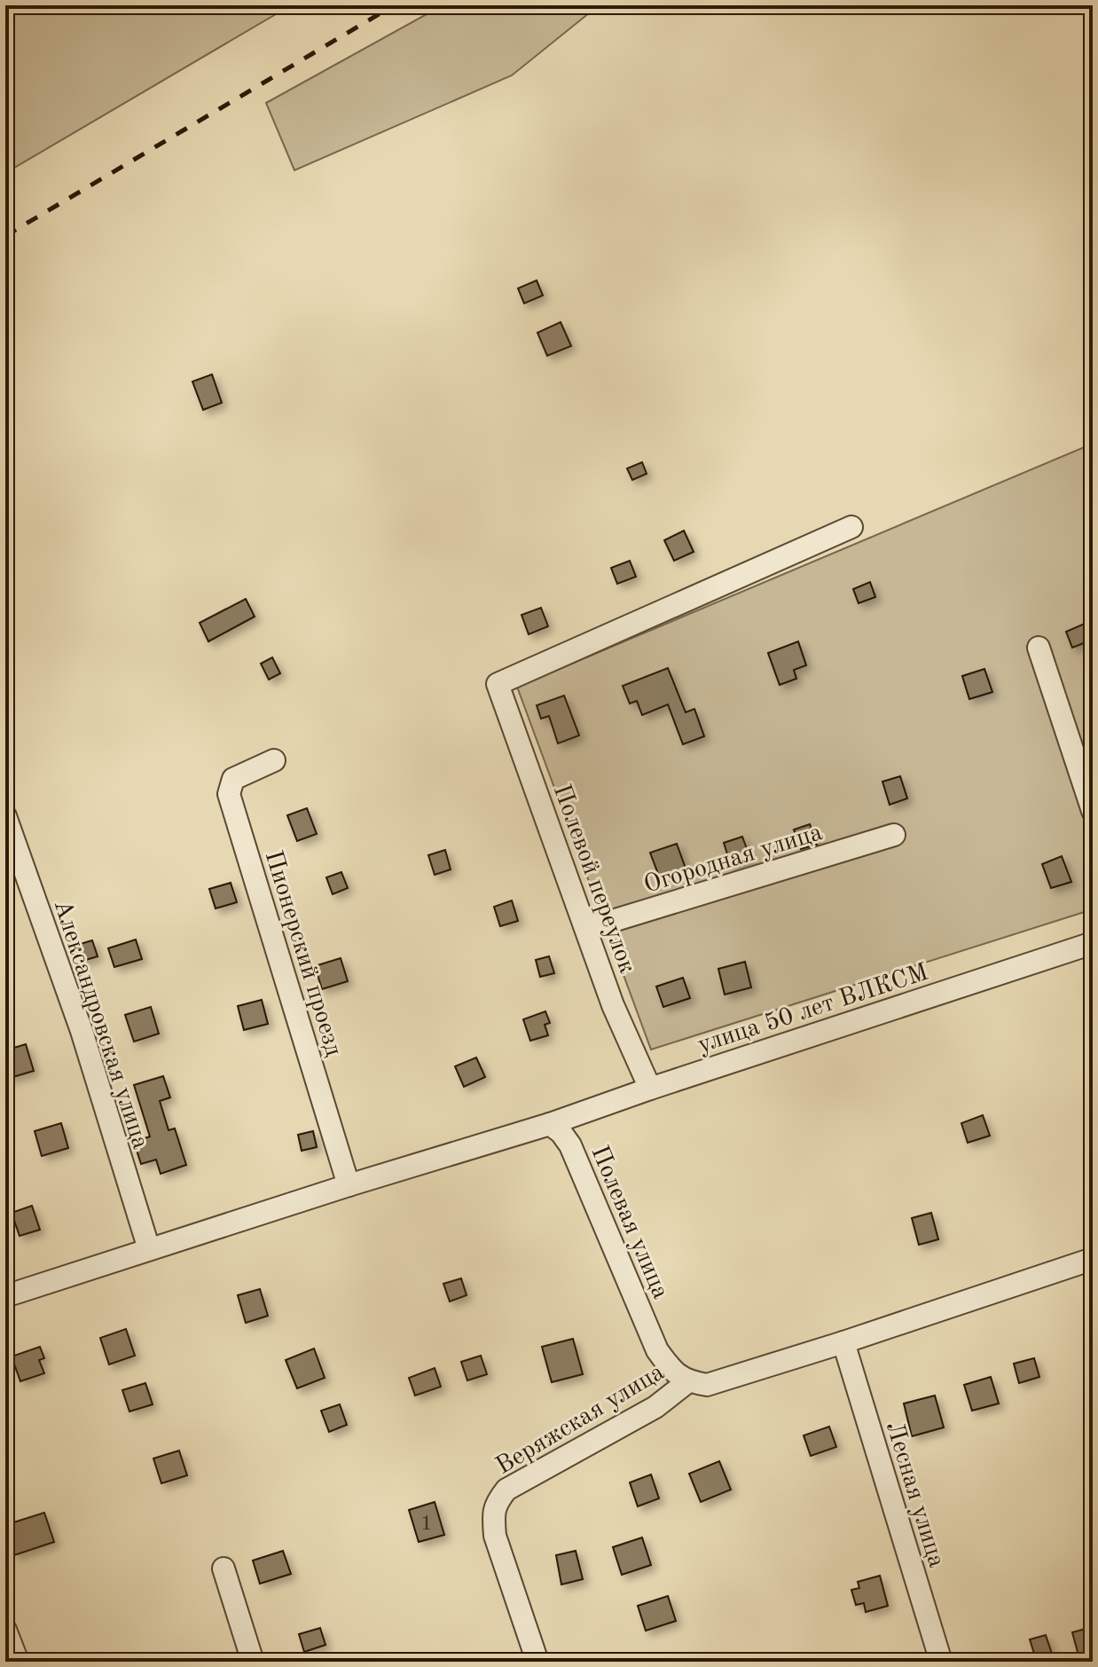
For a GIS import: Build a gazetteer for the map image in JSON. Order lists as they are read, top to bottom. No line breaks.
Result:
{"streets":{"street":["Огородная улица","Полевой переулок","Пионерский проезд","улица 50 лет ВЛКСМ","Александровская улица","Полевая улица","Веряжская улица","Лесная улица"]},"crossings":[["Огородная улица","Полевой переулок"],["Полевой переулок","улица 50 лет ВЛКСМ"],["улица 50 лет ВЛКСМ","Полевая улица"],["Полевая улица","Веряжская улица"]],"house_numbers":["1"]}
